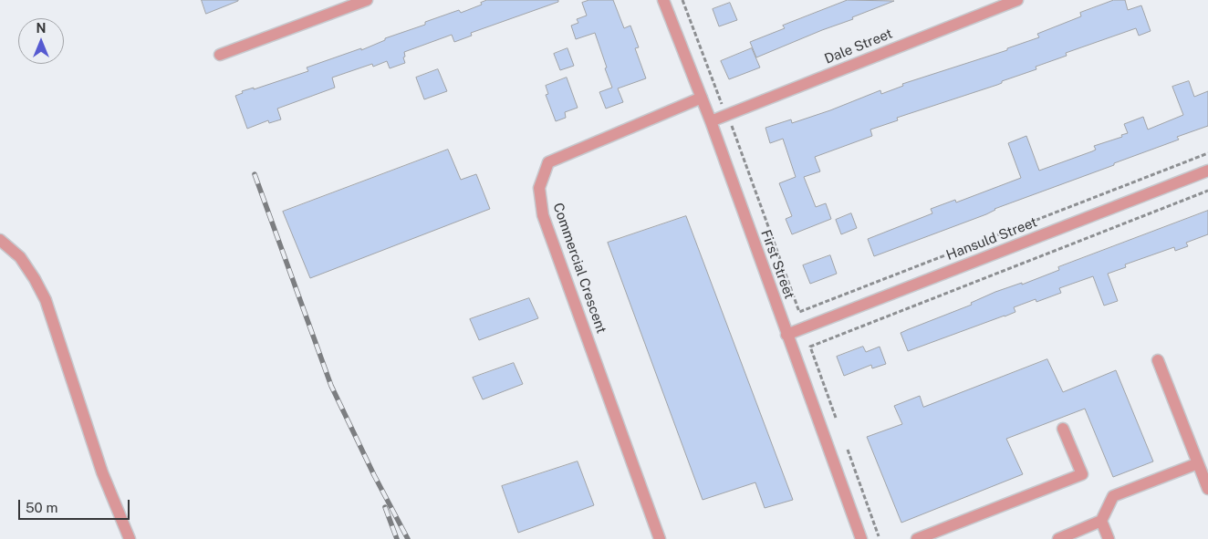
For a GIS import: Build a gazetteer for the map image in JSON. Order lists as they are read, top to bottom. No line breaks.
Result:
{"streets":{"street":["Dale Street","Hansuld Street","First Street","Commercial Crescent"]},"crossings":[["Dale Street","First Street"],["Hansuld Street","First Street"],["First Street","Commercial Crescent"]],"scale_bar":"50 m","north":"top"}
